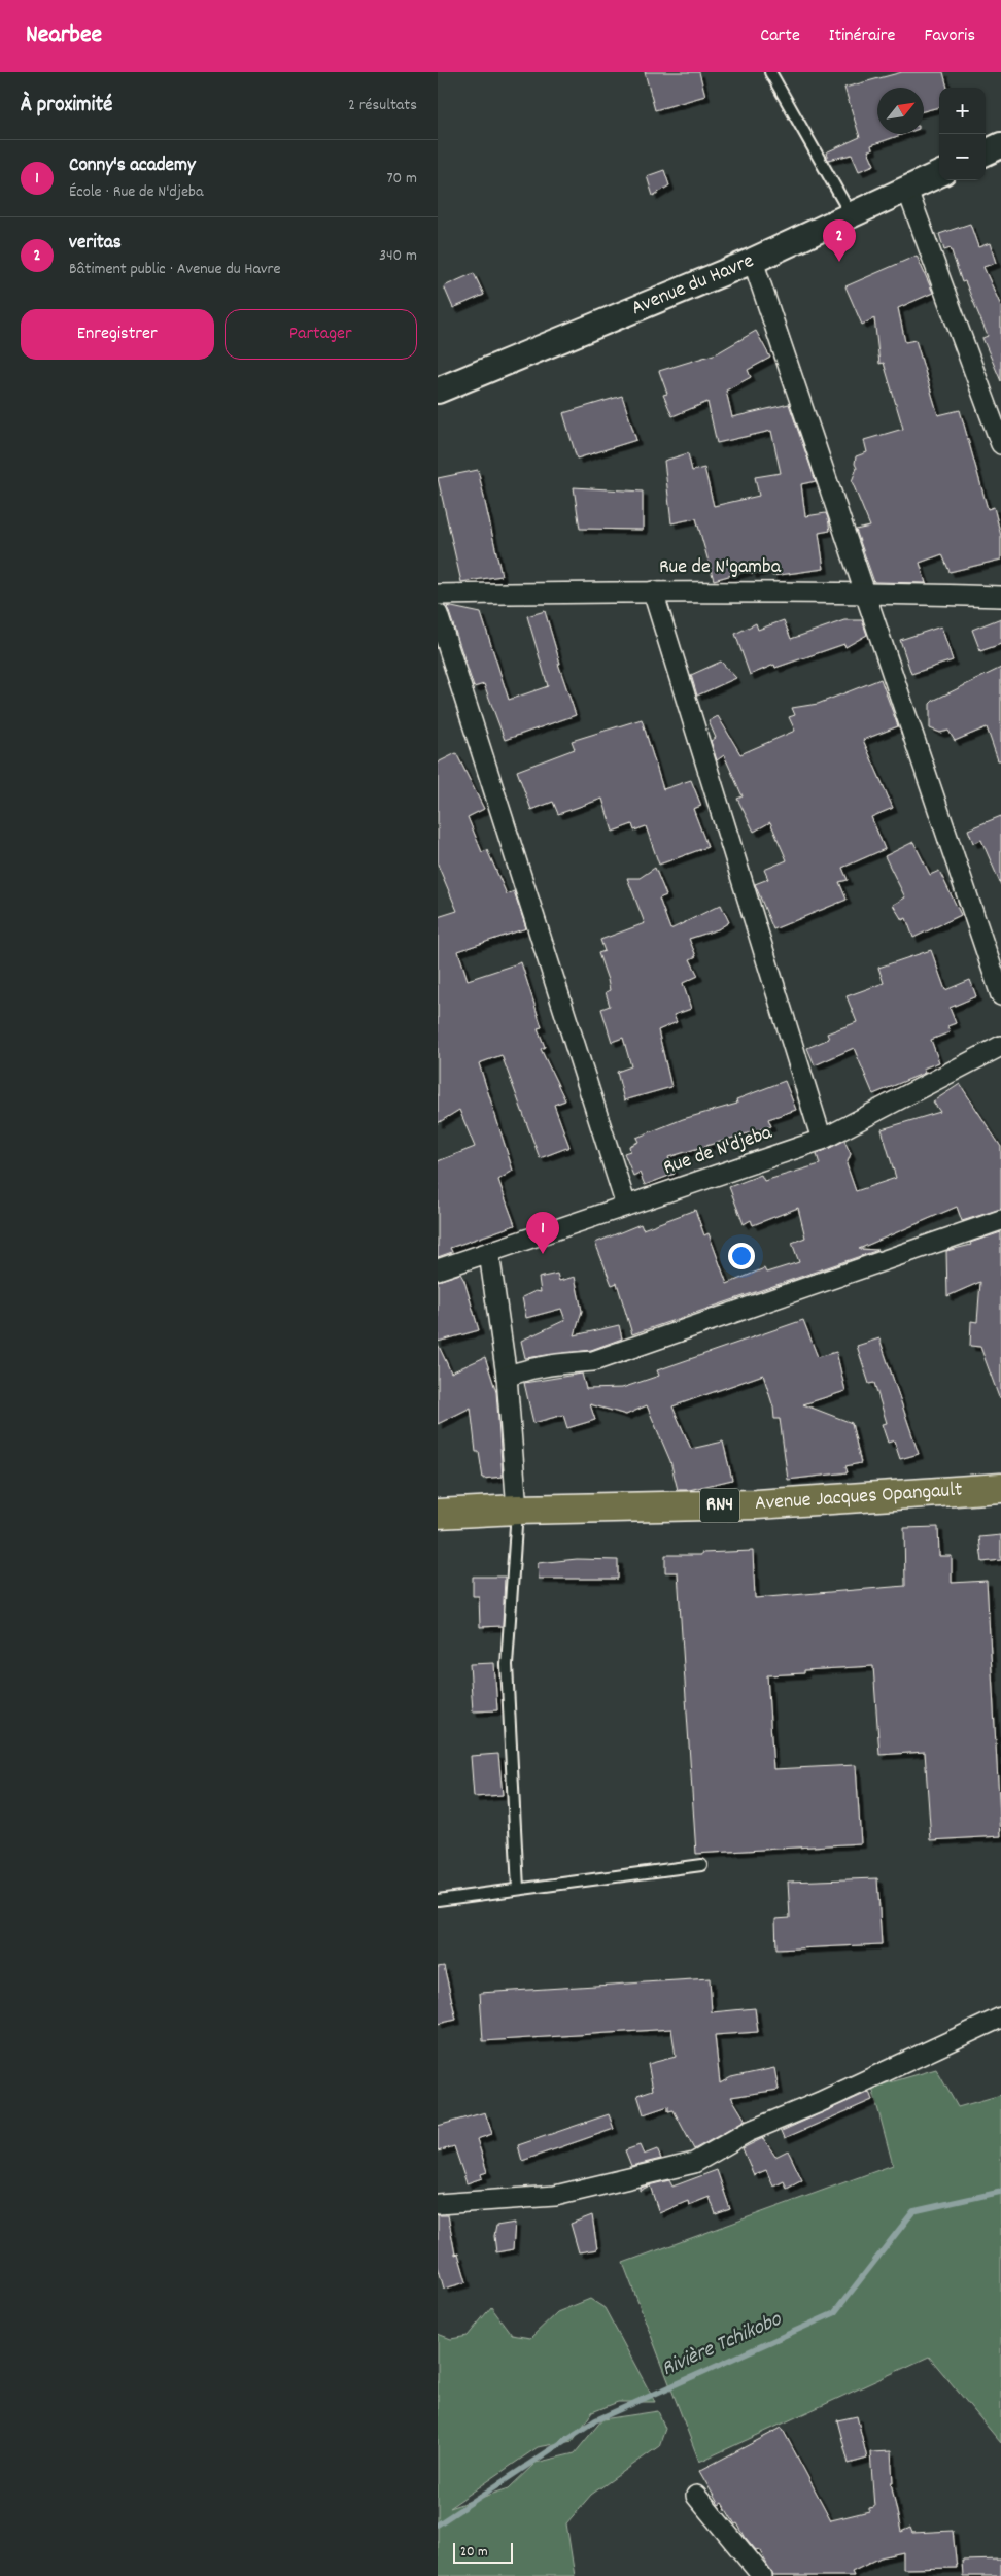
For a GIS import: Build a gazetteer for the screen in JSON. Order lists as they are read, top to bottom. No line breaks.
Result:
{"streets":{"highway":["Avenue Jacques Opangault","RN4"],"street":["Avenue du Havre","Rue de N'gamba","Rue de N'djeba"]},"water":["Rivière Tchikobo"],"scale_bar":"20 m","north":"top right","page":{"header":"Nearbee","nav":["Carte","Itinéraire","Favoris"],"heading":["À proximité","2 résultats"],"map_buttons":["+","−"],"list":[{"mark":"1","name":"Conny's academy","note":"École · Rue de N'djeba","value":"70 m"},{"mark":"2","name":"veritas","note":"Bâtiment public · Avenue du Havre","value":"340 m"}],"pins":["2","1"],"buttons":["Enregistrer","Partager"],"scale":"20 m"}}
